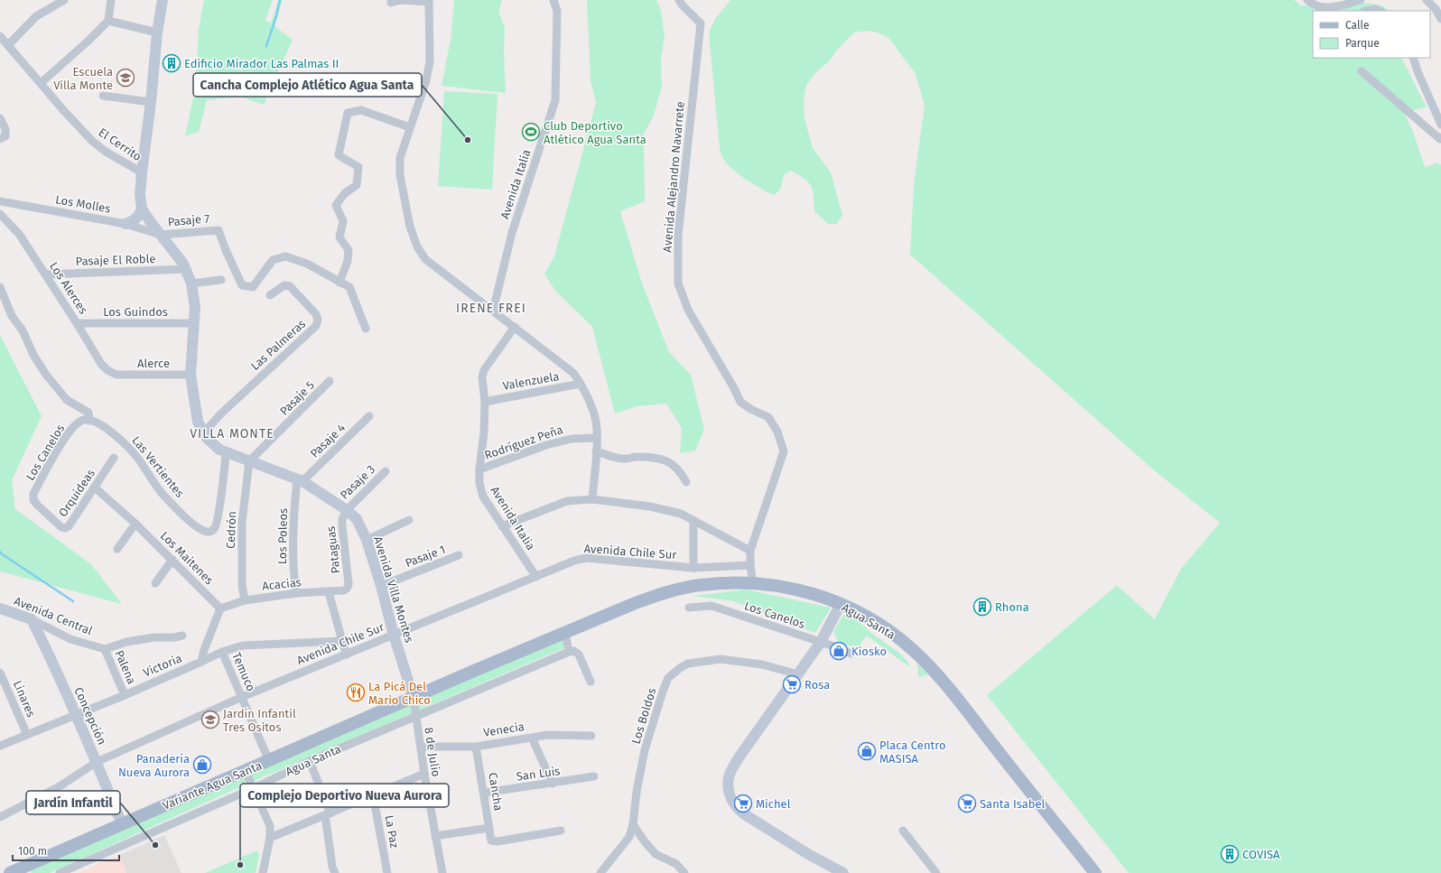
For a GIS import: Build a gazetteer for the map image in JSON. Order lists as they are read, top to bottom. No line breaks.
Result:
{"streets":{"main road":["Agua Santa","Variante Agua Santa"],"street":["El Cerrito","Avenida Alejandro Navarrete","Avenida Italia","Los Molles","Pasaje 7","Pasaje El Roble","Los Alerces","Los Guindos","Las Palmeras","Alerce","Valenzuela","Pasaje 5","Pasaje 4","Rodríguez Peña","Los Canelos","Las Vertientes","Pasaje 3","Orquideas","Cedrón","Los Poleos","Pataguas","Avenida Chile Sur","Pasaje 1","Los Maitenes","Acacias","Avenida Villa Montes","Avenida Central","Victoria","Palena","Temuco","Linares","Concepción","Los Boldos","Venecia","8 de Julio","San Luis","Cancha","La Paz"]},"crossings":[["Avenida Alejandro Navarrete","Avenida Chile Sur"],["Avenida Alejandro Navarrete","Agua Santa"],["Avenida Italia","Valenzuela"],["Avenida Italia","Rodríguez Peña"],["Avenida Italia","Avenida Chile Sur"],["Los Molles","Pasaje 7"],["Los Molles","Avenida Villa Montes"],["Pasaje 7","Avenida Villa Montes"],["Pasaje El Roble","Los Alerces"],["Pasaje El Roble","Avenida Villa Montes"],["Los Alerces","Los Guindos"],["Los Alerces","Alerce"],["Los Guindos","Avenida Villa Montes"],["Las Palmeras","Avenida Villa Montes"],["Alerce","Avenida Villa Montes"],["Pasaje 5","Cedrón"],["Pasaje 5","Avenida Villa Montes"],["Pasaje 4","Los Poleos"],["Pasaje 4","Avenida Villa Montes"],["Los Canelos","Las Vertientes"],["Los Canelos","Orquideas"],["Las Vertientes","Avenida Villa Montes"],["Pasaje 3","Pataguas"],["Pasaje 3","Avenida Villa Montes"],["Orquideas","Los Maitenes"],["Cedrón","Acacias"],["Cedrón","Avenida Villa Montes"],["Los Poleos","Acacias"],["Los Poleos","Avenida Villa Montes"],["Pataguas","Acacias"],["Pataguas","Avenida Villa Montes"],["Avenida Chile Sur","Avenida Villa Montes"],["Avenida Chile Sur","Temuco"],["Avenida Chile Sur","Concepción"],["Pasaje 1","Avenida Villa Montes"],["Los Maitenes","Acacias"],["Avenida Villa Montes","Agua Santa"],["Avenida Villa Montes","8 de Julio"],["Avenida Villa Montes","Variante Agua Santa"],["Avenida Central","Palena"],["Avenida Central","Concepción"],["Agua Santa","8 de Julio"],["Agua Santa","Variante Agua Santa"],["Victoria","Palena"],["Victoria","Temuco"],["Victoria","Linares"],["Victoria","Concepción"],["Temuco","Variante Agua Santa"],["Concepción","Variante Agua Santa"],["Venecia","8 de Julio"],["Venecia","Cancha"],["8 de Julio","Variante Agua Santa"],["San Luis","Cancha"]],"districts":["IRENE FREI","VILLA MONTE"],"places":{"building":["Edificio Mirador Las Palmas II","Rhona","COVISA"],"school or university":["Escuela Villa Monte","Jardín Infantil Tres Ositos"],"sports":["Club Deportivo Atlético Agua Santa"],"other":["Cancha Complejo Atlético Agua Santa","Jardín Infantil","Complejo Deportivo Nueva Aurora"],"shop":["Kiosko","Placa Centro MASISA","Panadería Nueva Aurora"],"supermarket":["Rosa","Michel","Santa Isabel"],"restaurant":["La Picá Del Mario Chico"]},"legend":["Calle","Parque"],"scale_bar":"100 m"}
